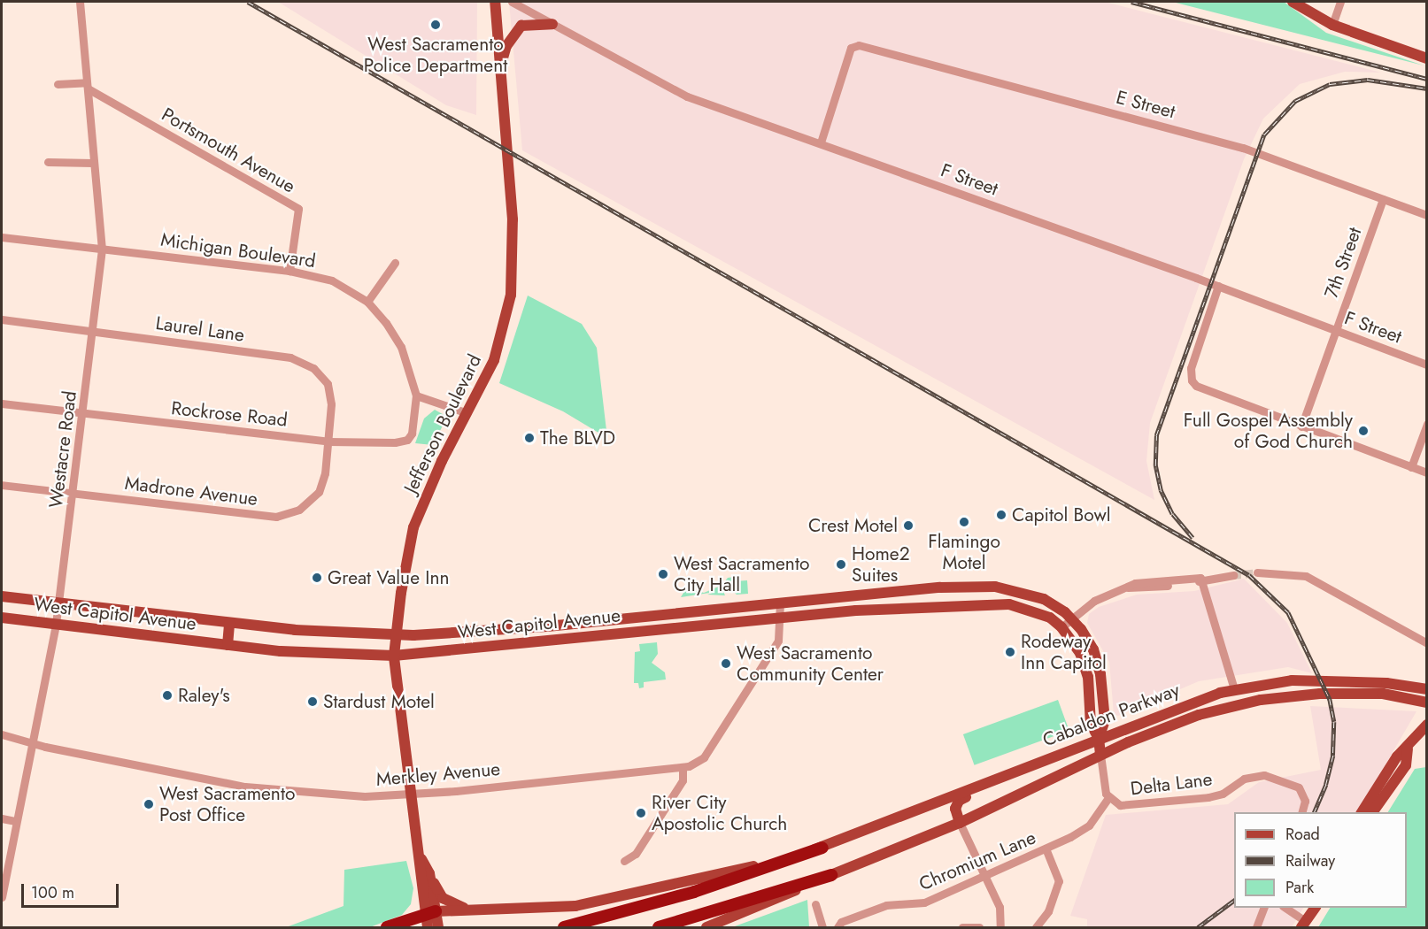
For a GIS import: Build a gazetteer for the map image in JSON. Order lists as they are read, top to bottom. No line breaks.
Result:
{"streets":{"main road":["Jefferson Boulevard","West Capitol Avenue","Cabaldon Parkway"],"street":["E Street","Portsmouth Avenue","F Street","Michigan Boulevard","7th Street","Laurel Lane","Rockrose Road","Westacre Road","Madrone Avenue","Merkley Avenue","Delta Lane","Chromium Lane"]},"crossings":[["E Street","F Street"],["E Street","7th Street"],["Portsmouth Avenue","Michigan Boulevard"],["Portsmouth Avenue","Westacre Road"],["F Street","7th Street"],["Michigan Boulevard","Rockrose Road"],["Michigan Boulevard","Westacre Road"],["Laurel Lane","Rockrose Road"],["Laurel Lane","Westacre Road"],["Laurel Lane","Madrone Avenue"],["Rockrose Road","Westacre Road"],["Rockrose Road","Madrone Avenue"],["Jefferson Boulevard","West Capitol Avenue"],["Jefferson Boulevard","Cabaldon Parkway"],["Jefferson Boulevard","Merkley Avenue"],["Westacre Road","Madrone Avenue"],["Westacre Road","West Capitol Avenue"],["Westacre Road","Merkley Avenue"],["West Capitol Avenue","Merkley Avenue"],["Cabaldon Parkway","Delta Lane"],["Delta Lane","Chromium Lane"]],"places":["West Sacramento Police Department","Full Gospel Assembly of God Church","The BLVD","Capitol Bowl","Flamingo Motel","Crest Motel","Home2 Suites","West Sacramento City Hall","Great Value Inn","Rodeway Inn Capitol","West Sacramento Community Center","Raley's","Stardust Motel","West Sacramento Post Office","River City Apostolic Church"],"legend":["Road","Railway","Park"],"scale_bar":"100 m"}
